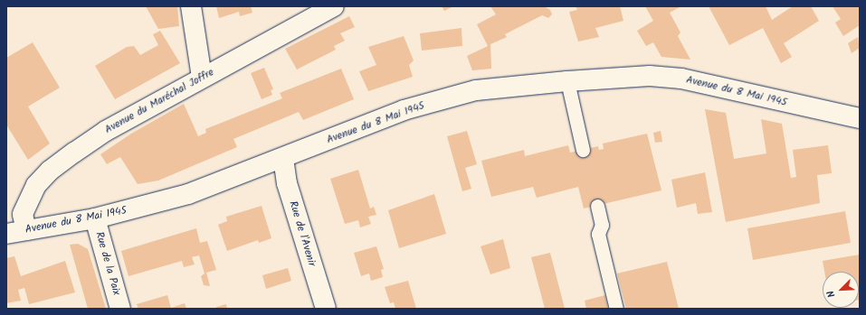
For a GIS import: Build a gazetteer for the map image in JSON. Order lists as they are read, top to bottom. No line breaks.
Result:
{"streets":{"street":["Avenue du 8 Mai 1945","Avenue du Maréchal Joffre","Rue de l'Avenir","Rue de la Paix"]},"crossings":[["Avenue du 8 Mai 1945","Avenue du Maréchal Joffre"],["Avenue du 8 Mai 1945","Rue de l'Avenir"],["Avenue du 8 Mai 1945","Rue de la Paix"]],"north":"bottom left"}
